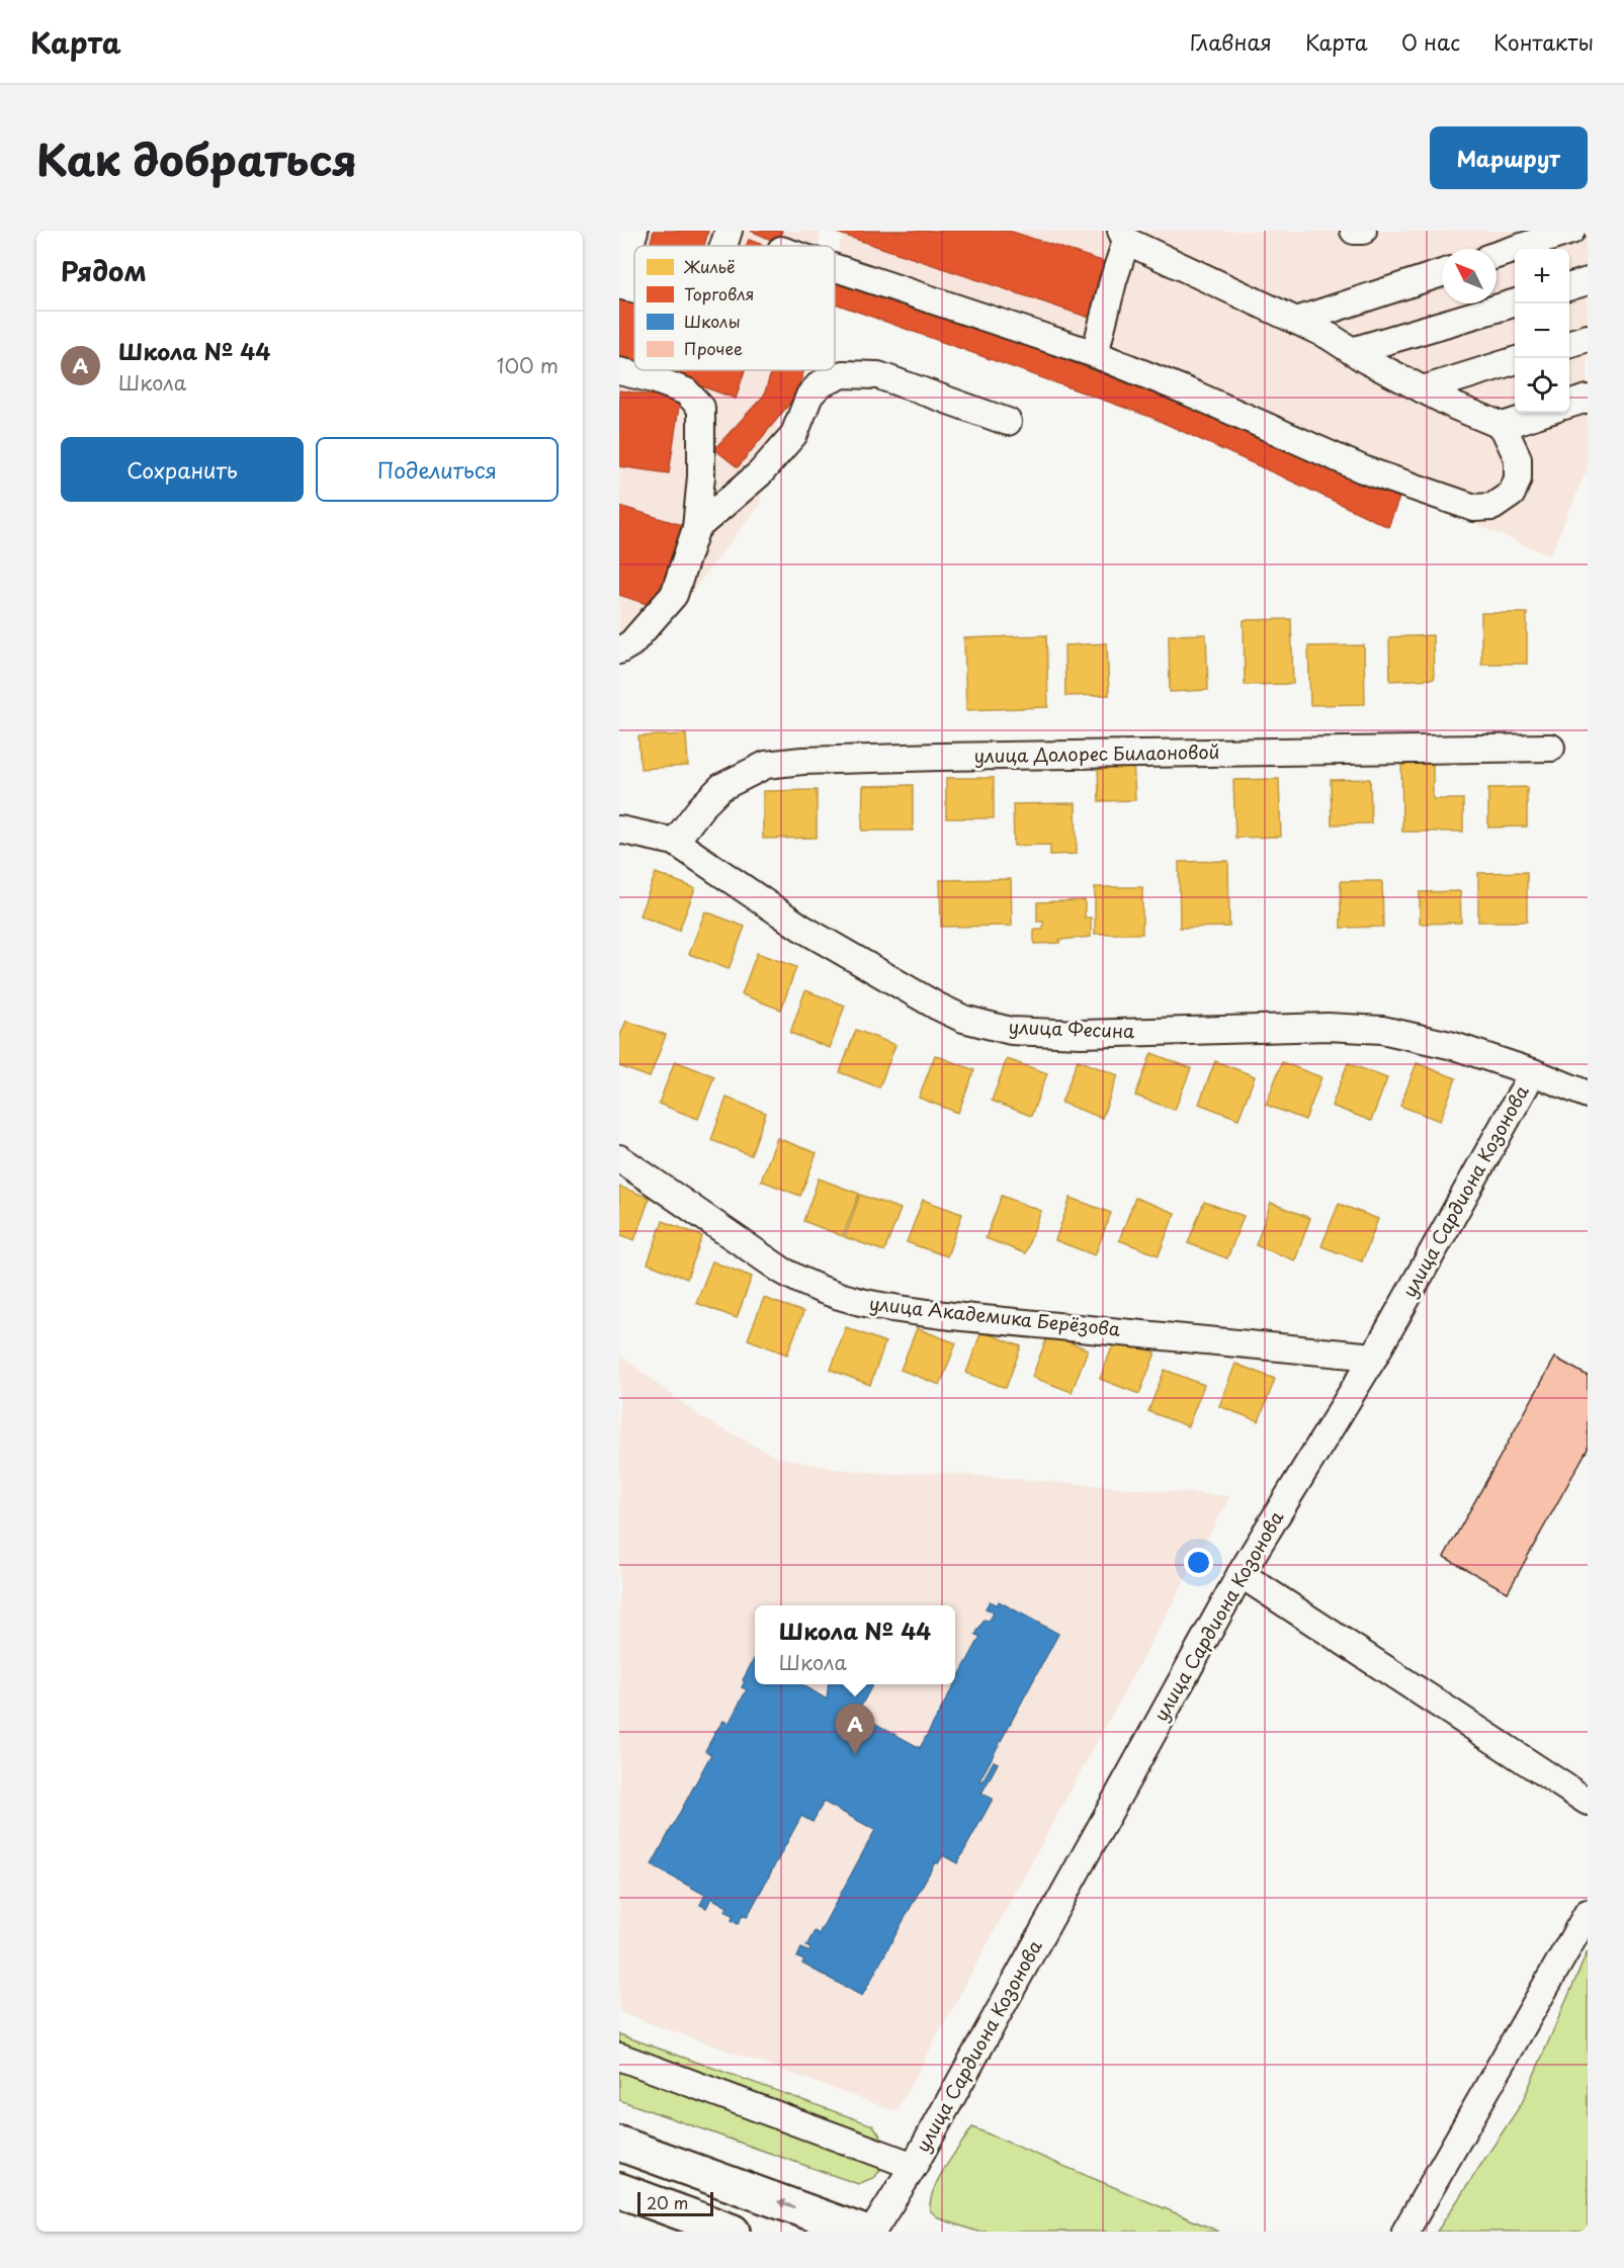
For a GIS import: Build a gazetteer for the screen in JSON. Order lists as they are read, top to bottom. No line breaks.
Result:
{"streets":{"street":["улица Долорес Билаоновой","улица Фесина","улица Сардиона Козонова","улица Академика Берёзова"]},"crossings":[["улица Долорес Билаоновой","улица Фесина"],["улица Фесина","улица Сардиона Козонова"],["улица Сардиона Козонова","улица Академика Берёзова"]],"legend":["Жильё","Торговля","Школы","Прочее"],"scale_bar":"20 m","north":"top left","page":{"header":"Карта","nav":["Главная","Карта","О нас","Контакты"],"title":"Как добраться","buttons":["Маршрут",["Сохранить","Поделиться"]],"heading":"Рядом","map_buttons":["+","−"],"list":[{"mark":"A","name":"Школа № 44","note":"Школа","value":"100 m"}],"popup":["Школа № 44","Школа"],"pins":"A","scale":"20 m"}}
